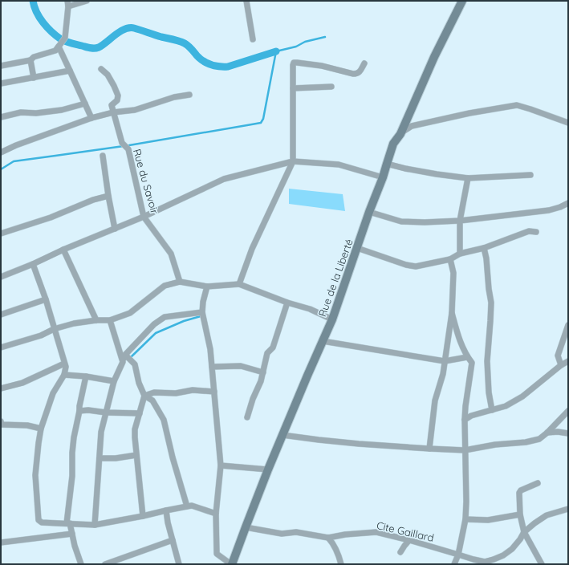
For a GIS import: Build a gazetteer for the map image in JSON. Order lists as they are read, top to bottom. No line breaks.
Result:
{"streets":{"street":["Rue du Savoir","Rue de la Liberté","Cite Gaillard"]},"crossings":[["Rue de la Liberté","Cite Gaillard"]]}
